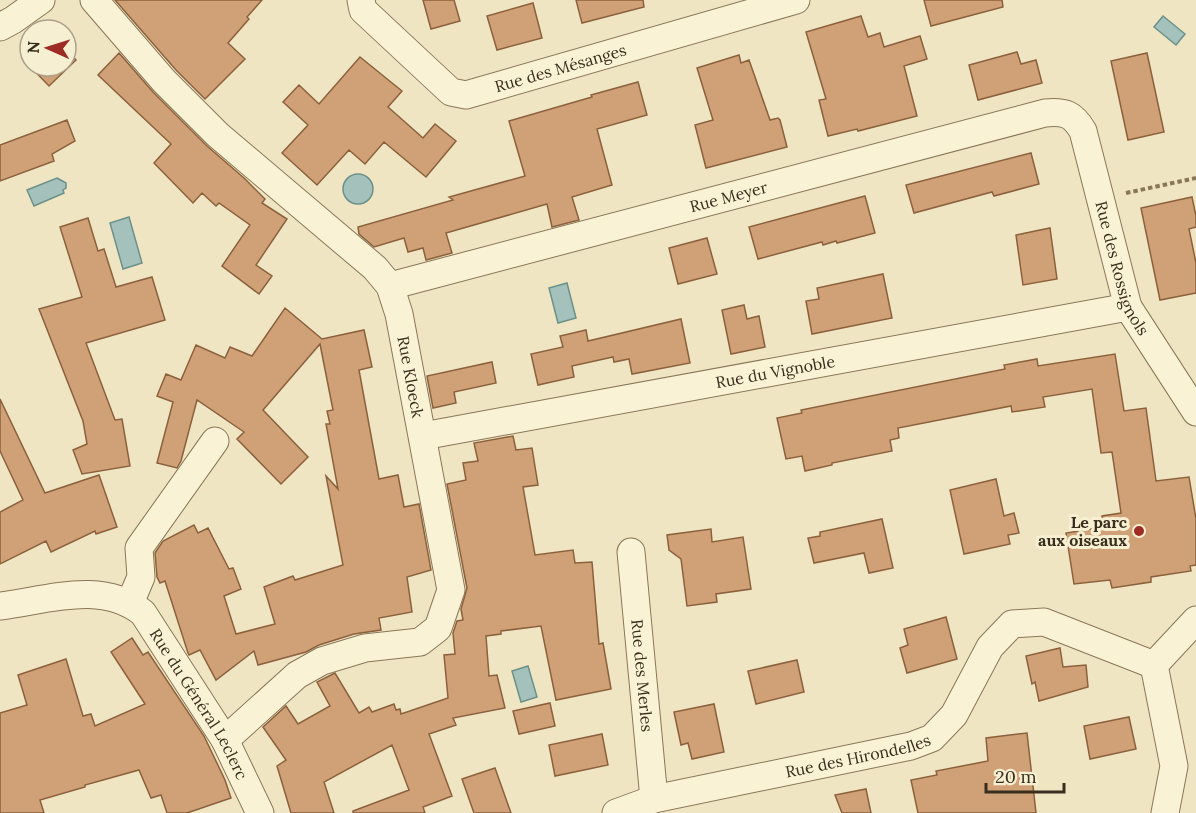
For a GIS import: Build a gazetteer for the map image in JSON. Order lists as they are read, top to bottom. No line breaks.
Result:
{"streets":{"street":["Rue des Mésanges","Rue Meyer","Rue des Rossignols","Rue du Vignoble","Rue Kloeck","Rue des Merles","Rue du Général Leclerc","Rue des Hirondelles"]},"crossings":[["Rue Meyer","Rue des Rossignols"],["Rue Meyer","Rue Kloeck"],["Rue des Rossignols","Rue du Vignoble"],["Rue du Vignoble","Rue Kloeck"],["Rue Kloeck","Rue du Général Leclerc"],["Rue des Merles","Rue des Hirondelles"]],"places":["Le parc aux oiseaux"],"scale_bar":"20 m","north":"left"}
